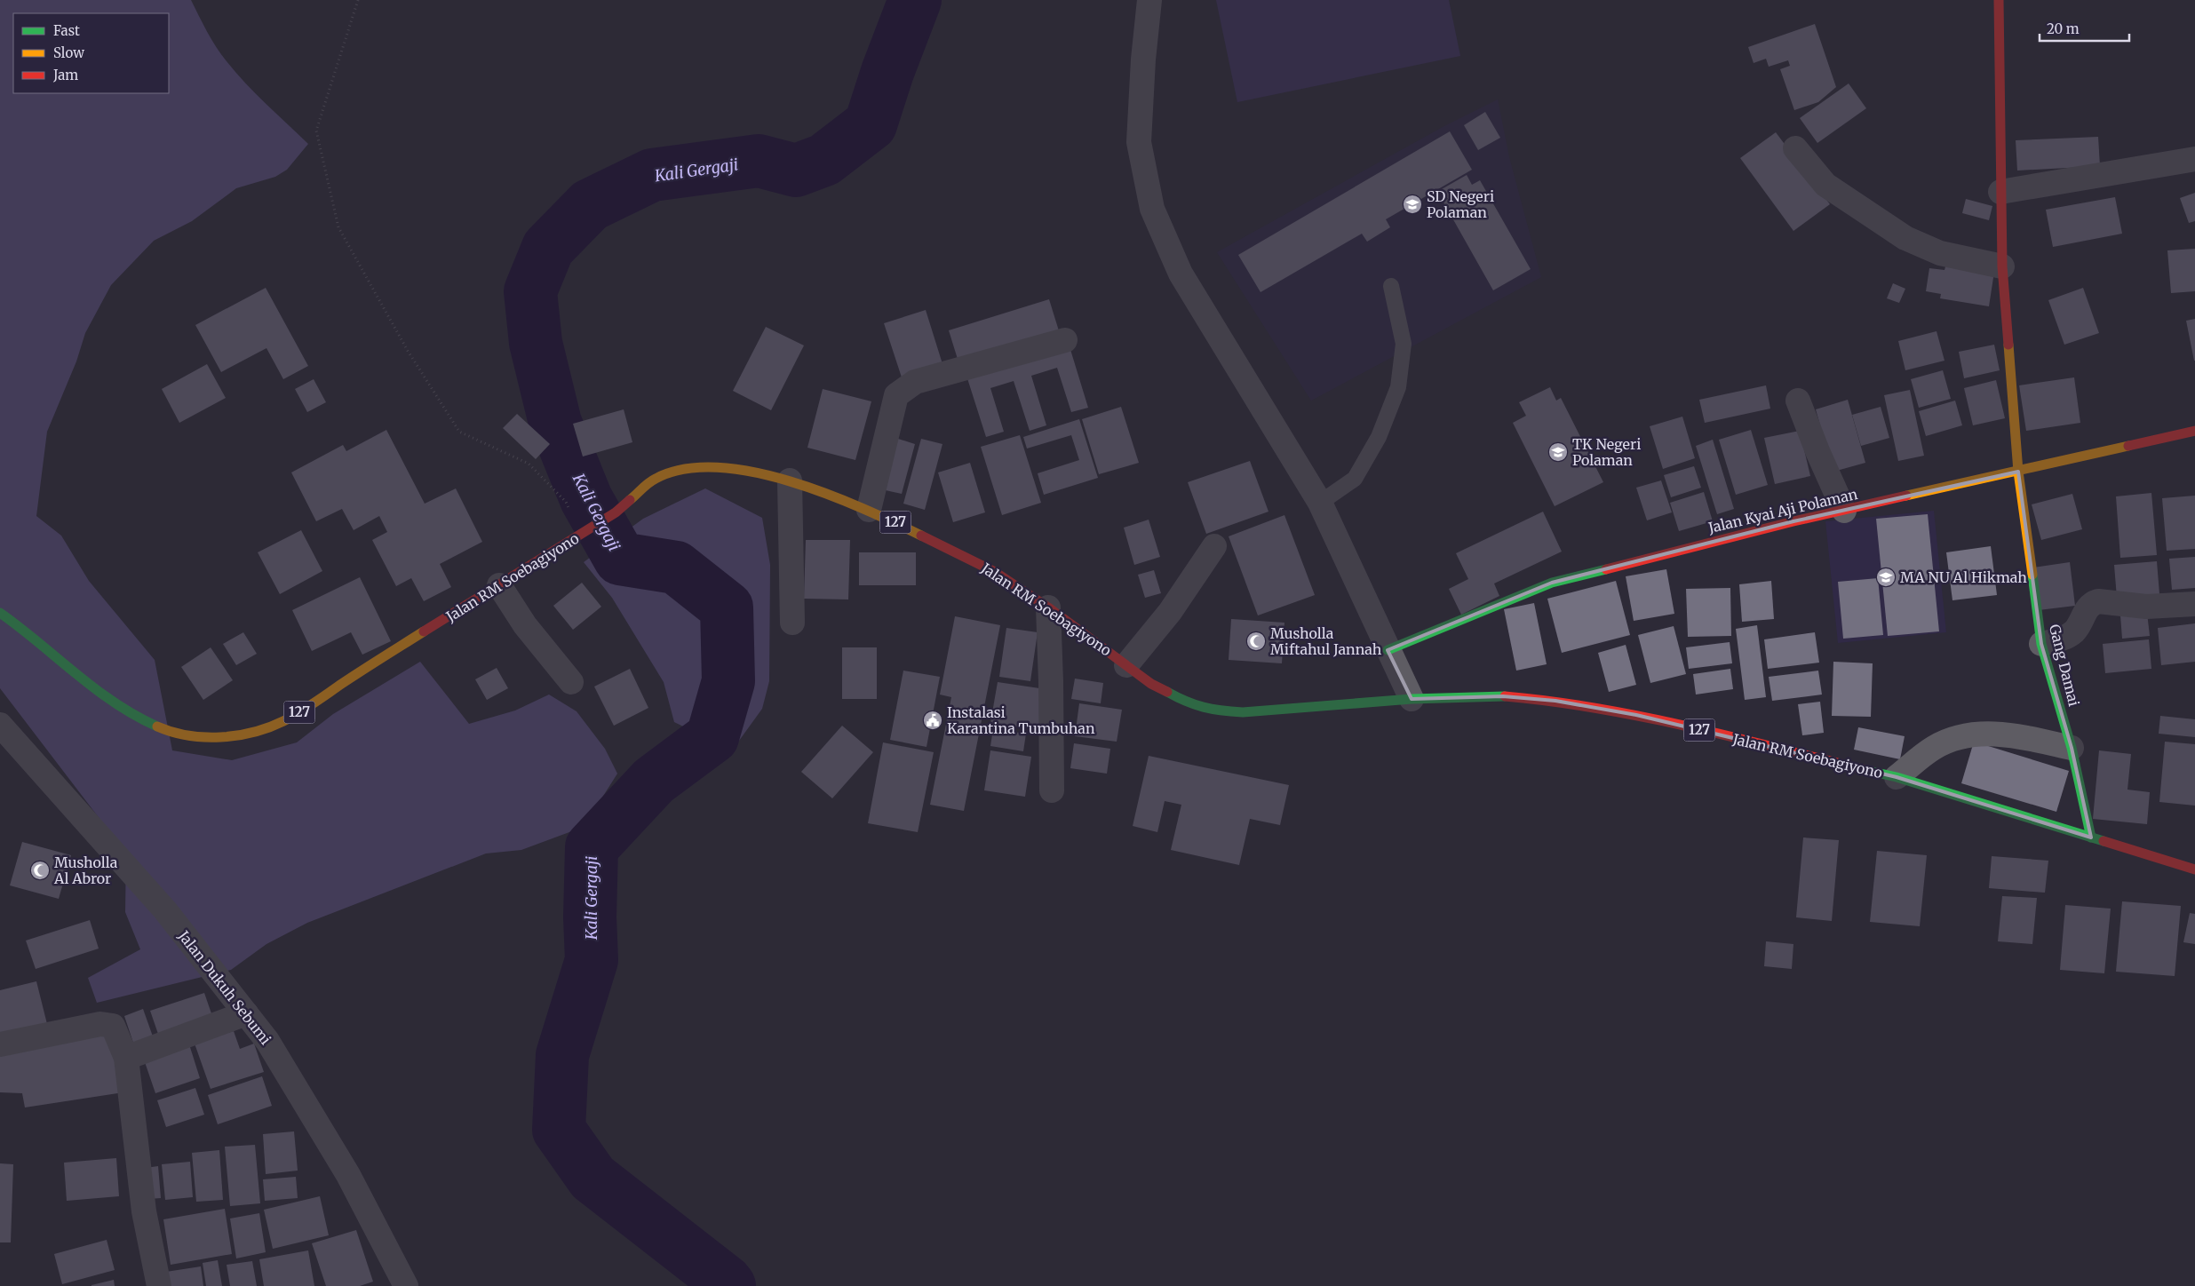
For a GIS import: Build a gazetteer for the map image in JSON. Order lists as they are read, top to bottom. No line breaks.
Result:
{"streets":{"main road":["Jalan Kyai Aji Polaman","127","Jalan RM Soebagiyono","Gang Damai"],"street":["Jalan Dukuh Sebumi"]},"crossings":[["Jalan Kyai Aji Polaman","Gang Damai"],["Jalan RM Soebagiyono","Gang Damai"]],"water":["Kali Gergaji"],"places":{"school or university":["SD Negeri Polaman","TK Negeri Polaman","MA NU Al Hikmah"],"mosque":["Musholla Miftahul Jannah","Musholla Al Abror"],"public building":["Instalasi Karantina Tumbuhan"]},"legend":["Fast","Slow","Jam"],"scale_bar":"20 m"}
